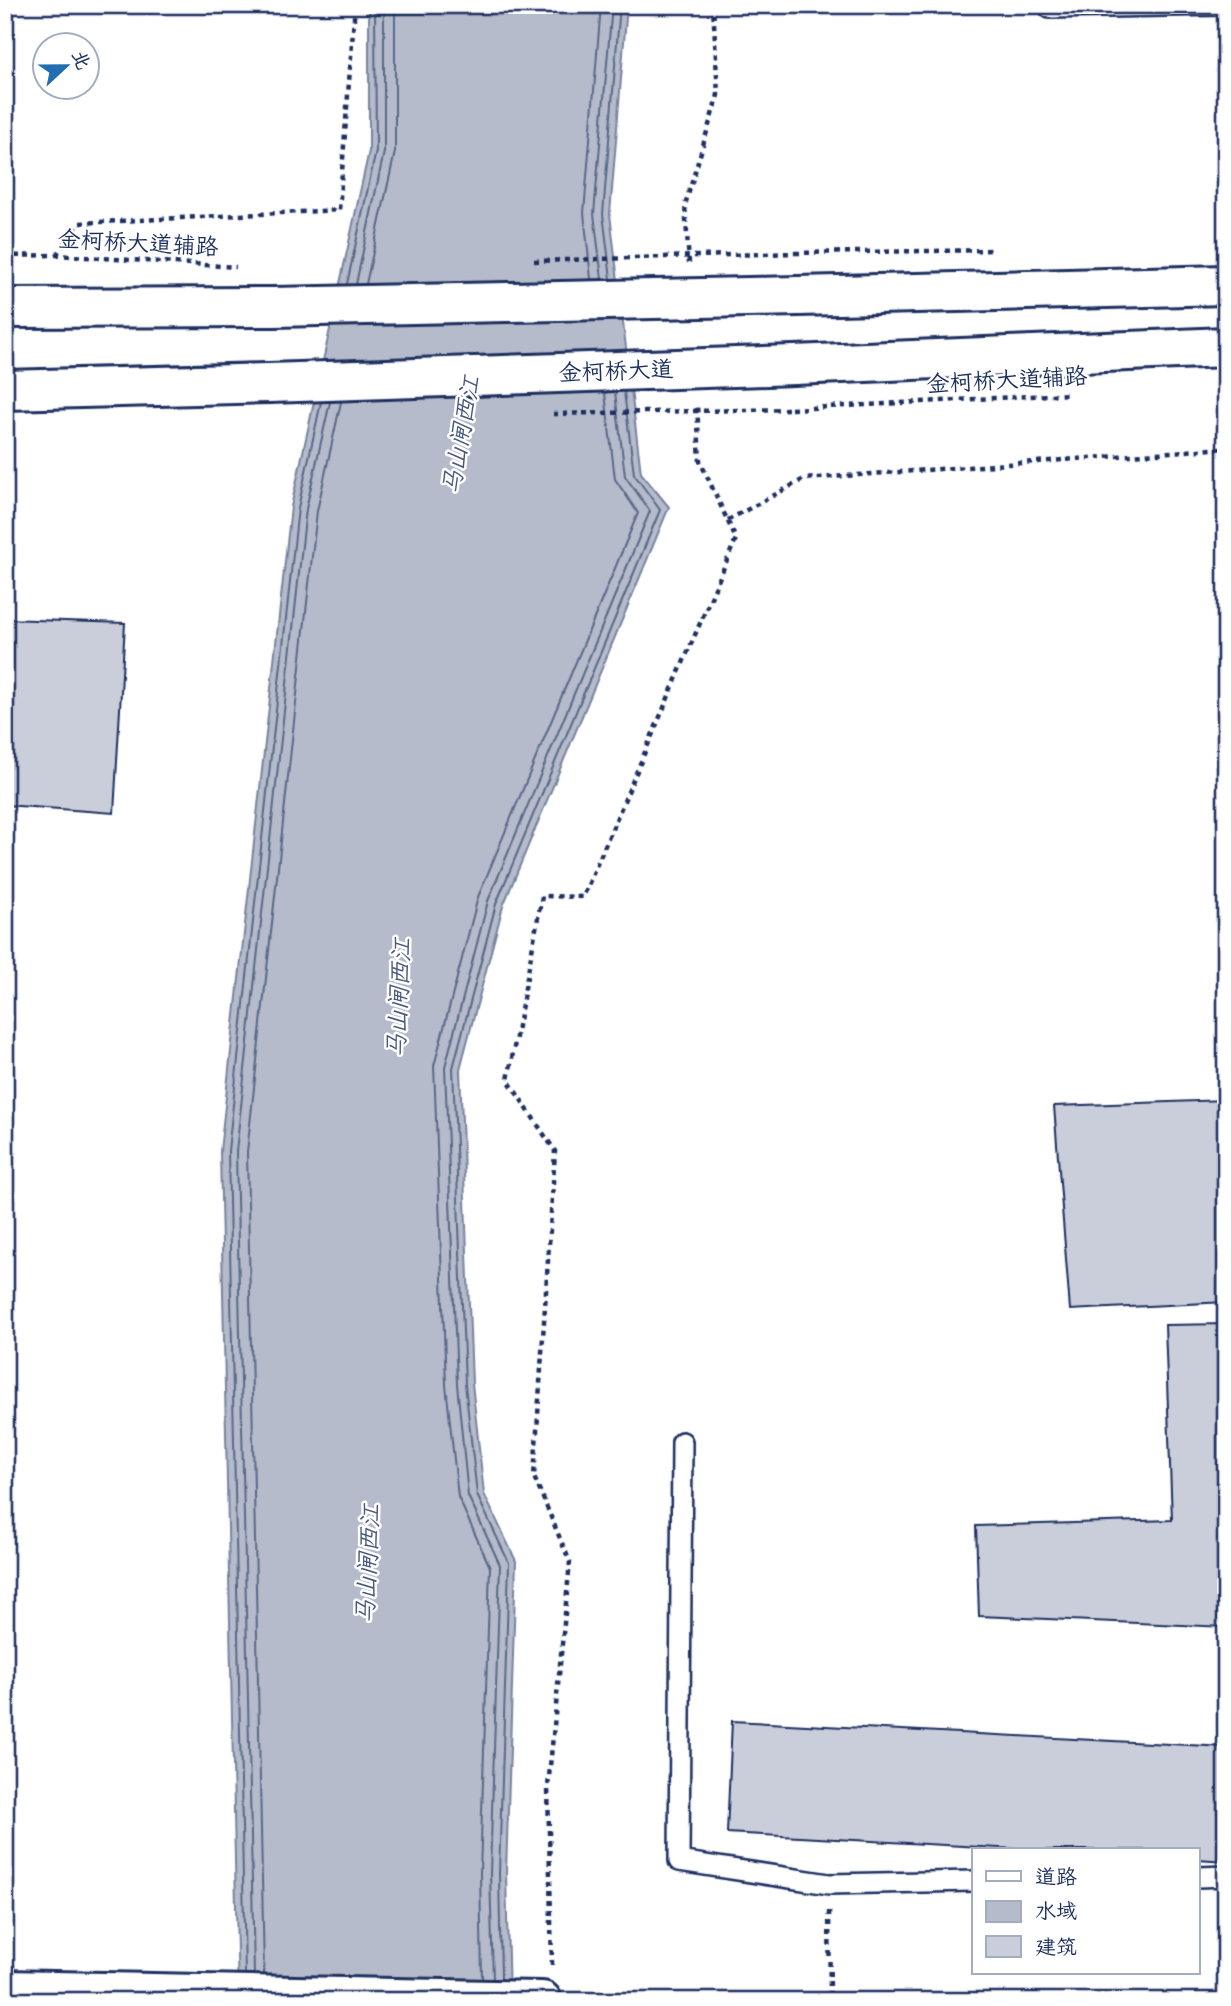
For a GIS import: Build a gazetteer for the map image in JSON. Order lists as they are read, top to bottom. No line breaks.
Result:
{"streets":{"main road":["金柯桥大道"],"path":["金柯桥大道辅路"]},"water":["马山闸西江"],"legend":["道路","水域","建筑"],"north":"right"}
